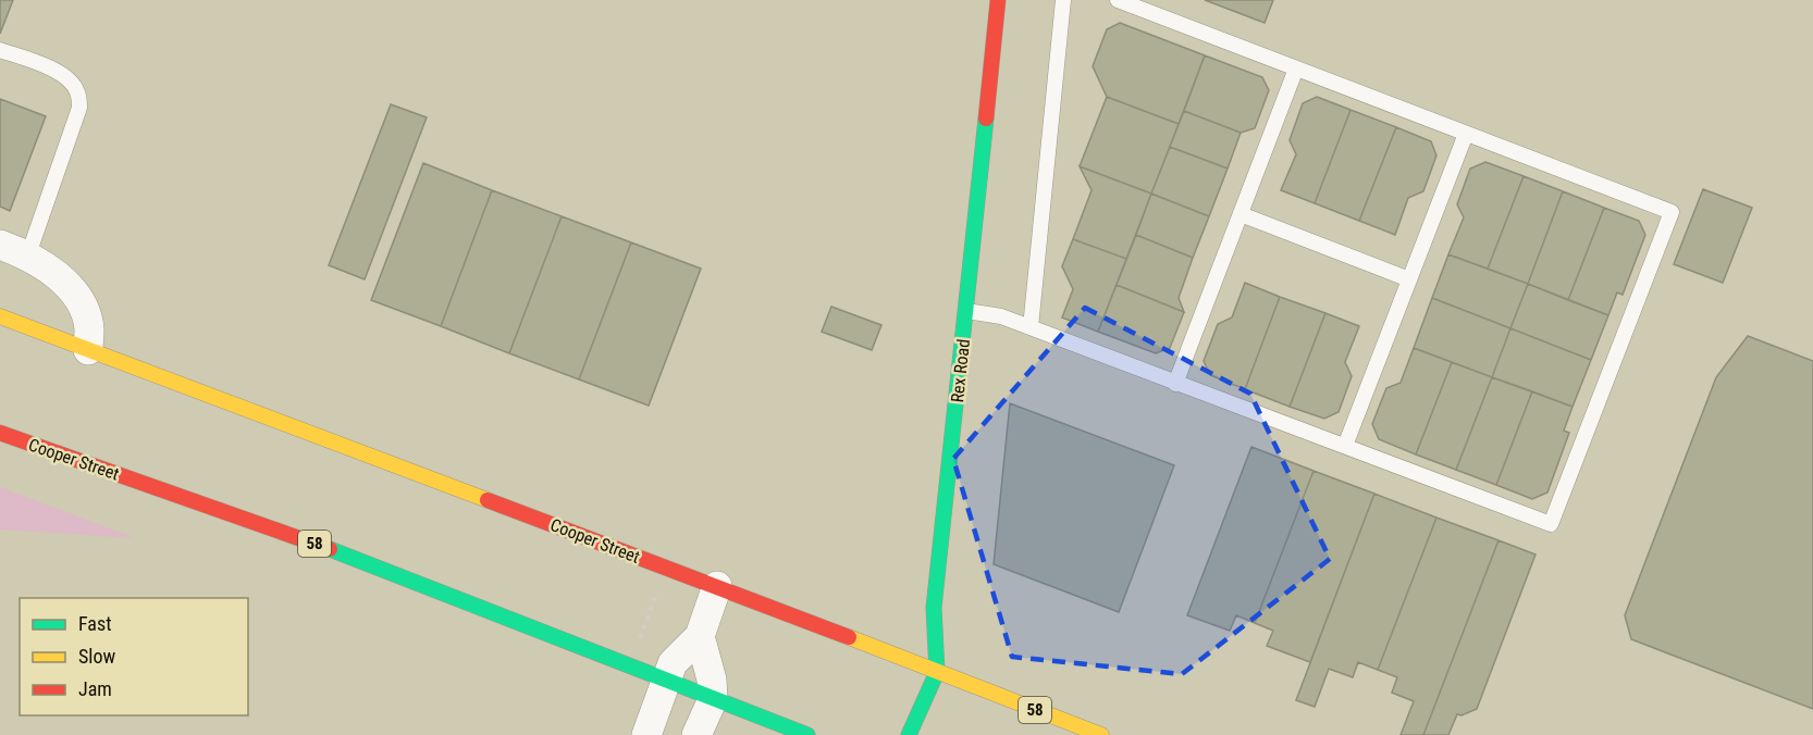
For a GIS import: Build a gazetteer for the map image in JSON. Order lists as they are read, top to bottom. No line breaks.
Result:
{"streets":{"main road":["Rex Road","Cooper Street","58"]},"crossings":[["Rex Road","Cooper Street"]],"legend":["Fast","Slow","Jam"]}
